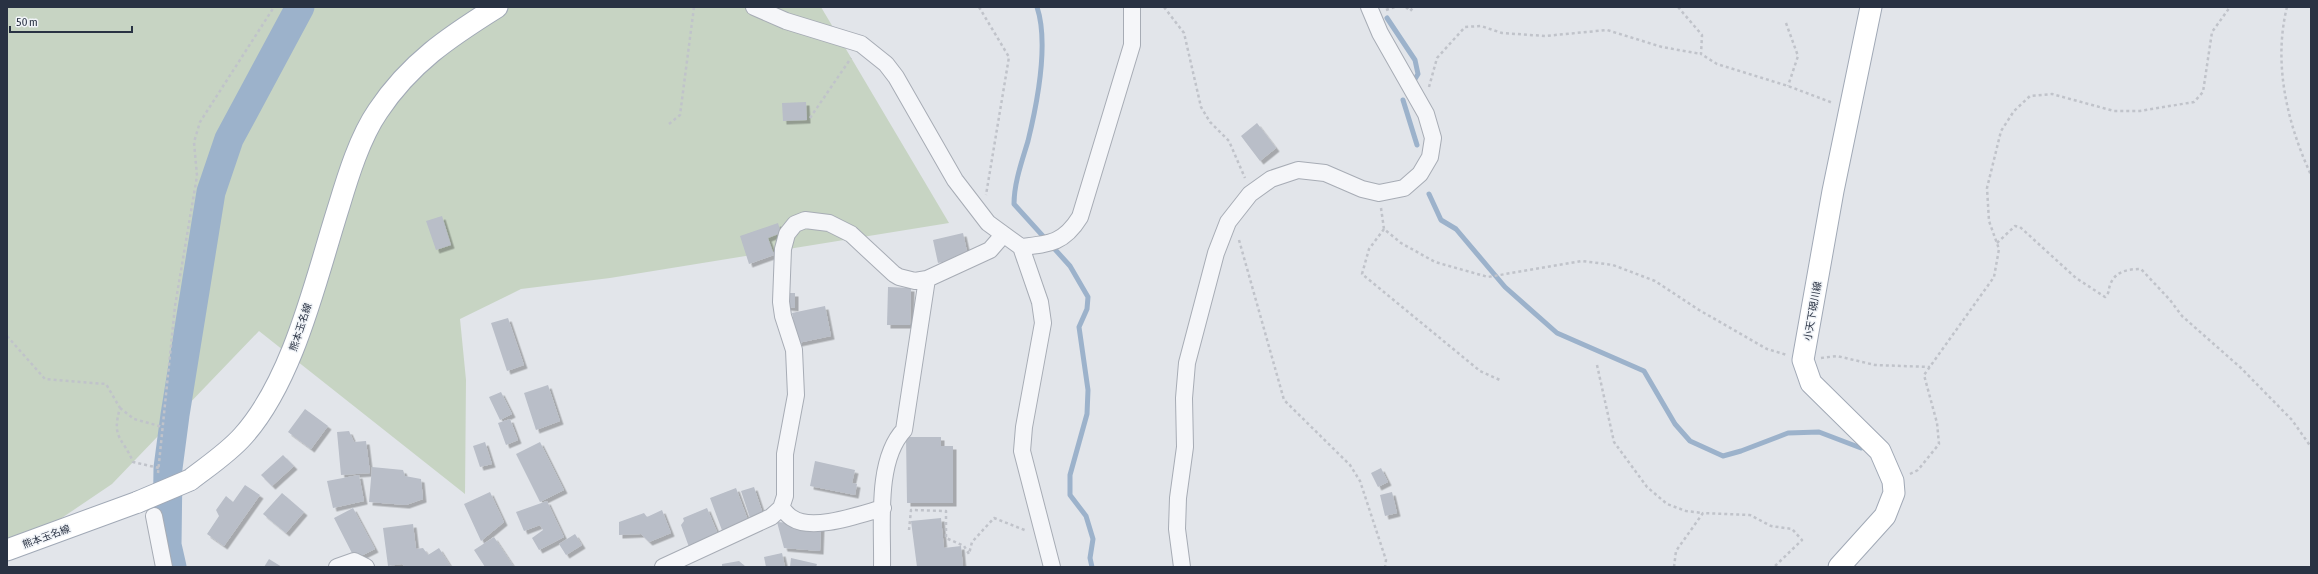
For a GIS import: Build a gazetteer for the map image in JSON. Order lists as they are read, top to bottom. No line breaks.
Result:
{"streets":{"main road":["小天下硯川線","熊本玉名線"]},"scale_bar":"50 m"}
